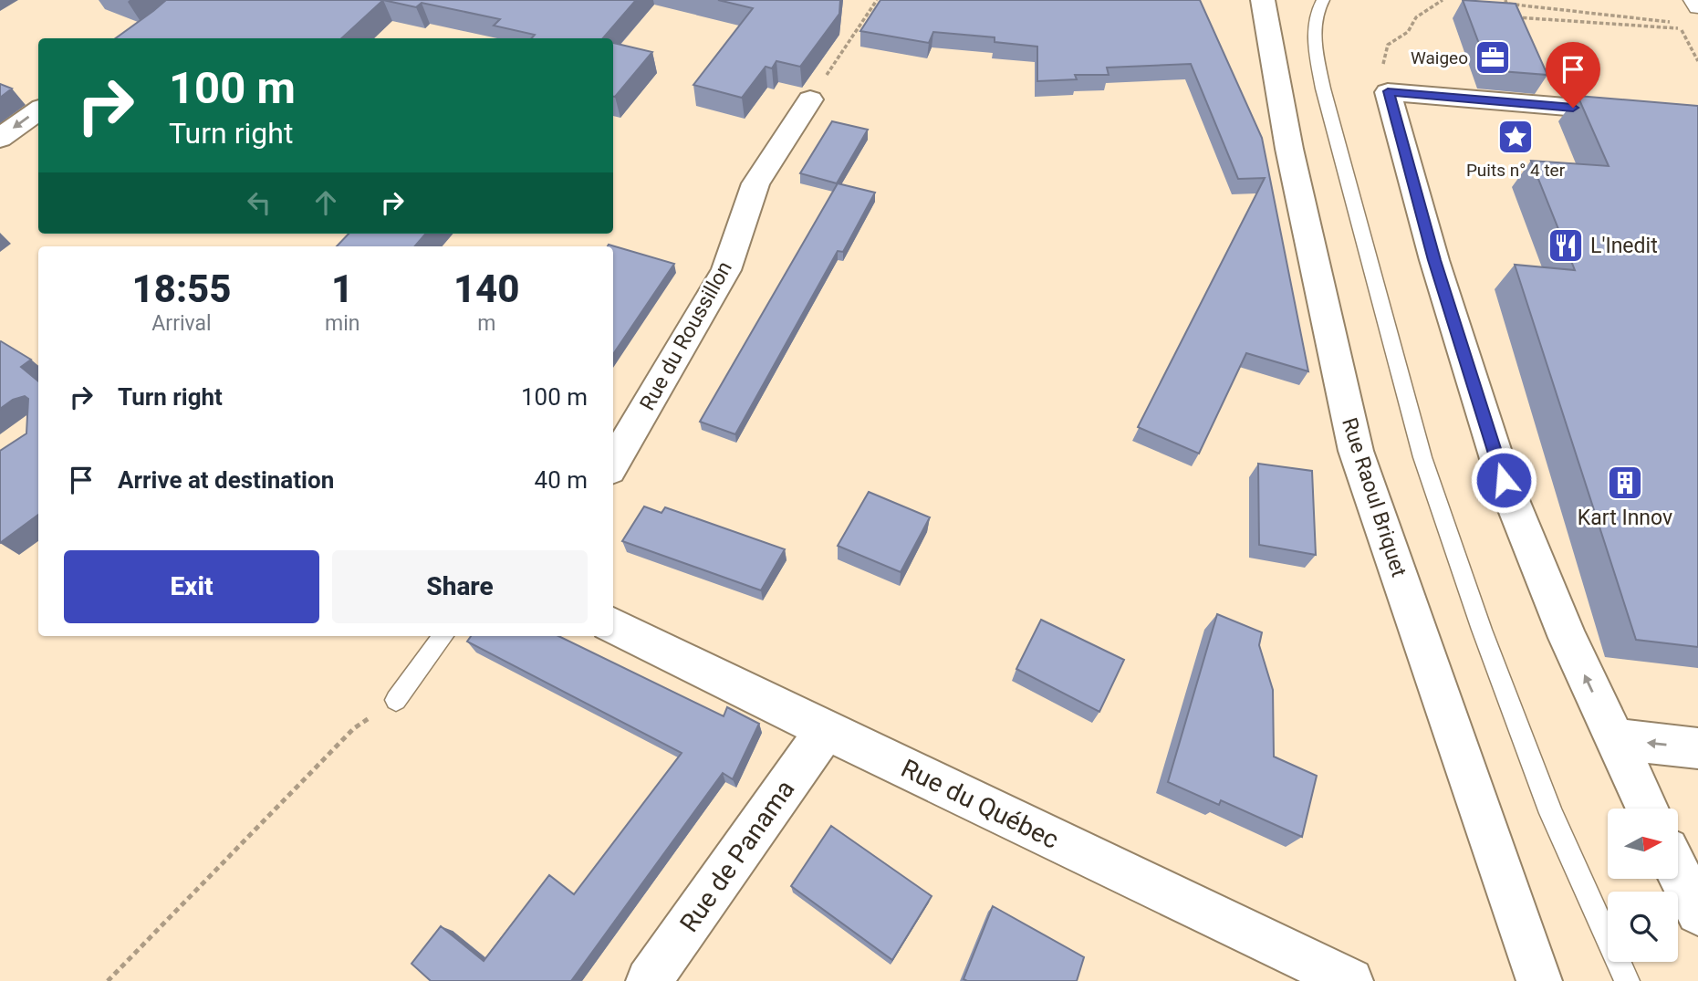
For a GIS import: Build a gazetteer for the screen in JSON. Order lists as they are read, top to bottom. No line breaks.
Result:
{"streets":{"street":["Rue du Roussillon","Rue Raoul Briquet","Rue du Québec","Rue de Panama"]},"crossings":[["Rue du Québec","Rue de Panama"]],"places":{"office":["Waigeo"],"place":["Puits n° 4 ter"],"restaurant":["L'Inedit"],"building":["Kart Innov"]},"north":"right","page":{"turn":["100 m","Turn right"],"eta":["18:55","Arrival","1","min","140","m"],"list":[{"name":"Turn right","value":"100 m"},{"name":"Arrive at destination","value":"40 m"}],"buttons":["Exit","Share"]}}
